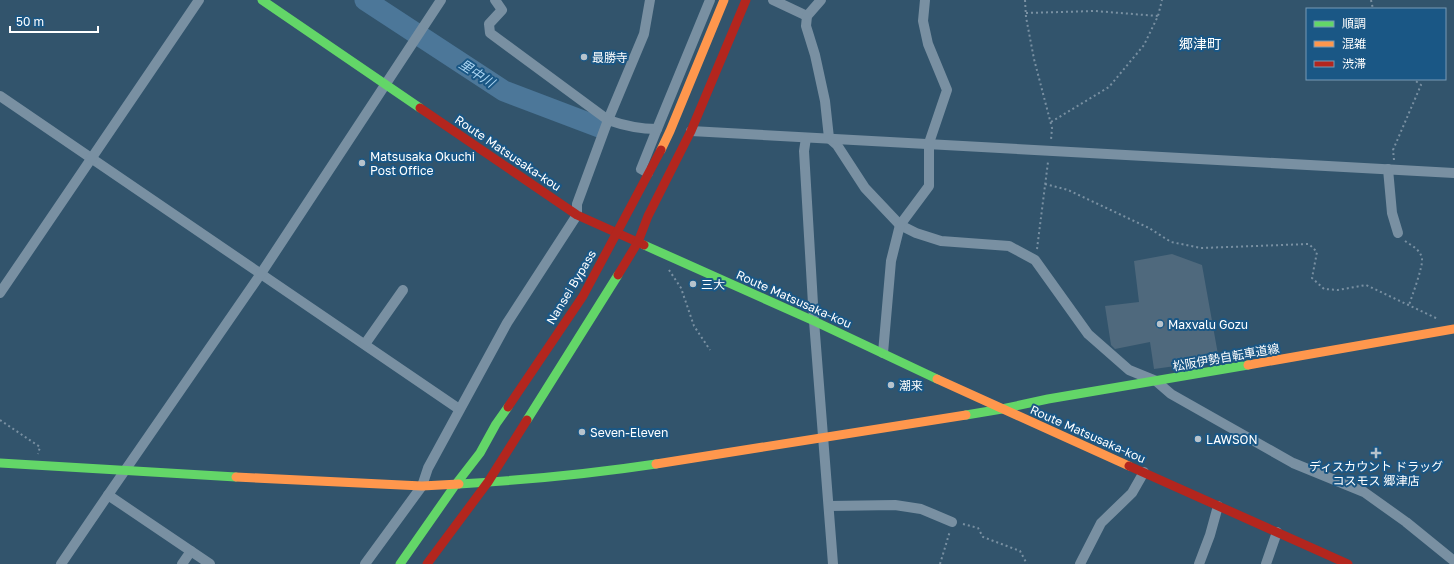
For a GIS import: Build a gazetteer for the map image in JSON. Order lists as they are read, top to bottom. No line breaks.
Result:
{"streets":{"main road":["Route Matsusaka-kou","Nansei Bypass","松阪伊勢自転車道線"]},"crossings":[["Route Matsusaka-kou","Nansei Bypass"],["Route Matsusaka-kou","松阪伊勢自転車道線"],["Nansei Bypass","松阪伊勢自転車道線"]],"districts":["郷津町"],"water":["里中川"],"places":{"other":["最勝寺","Matsusaka Okuchi Post Office","三大","Maxvalu Gozu","潮来","Seven-Eleven","LAWSON"],"health":["ディスカウント ドラッグ コスモス 郷津店"]},"legend":["順調","混雑","渋滞"],"scale_bar":"50 m"}
